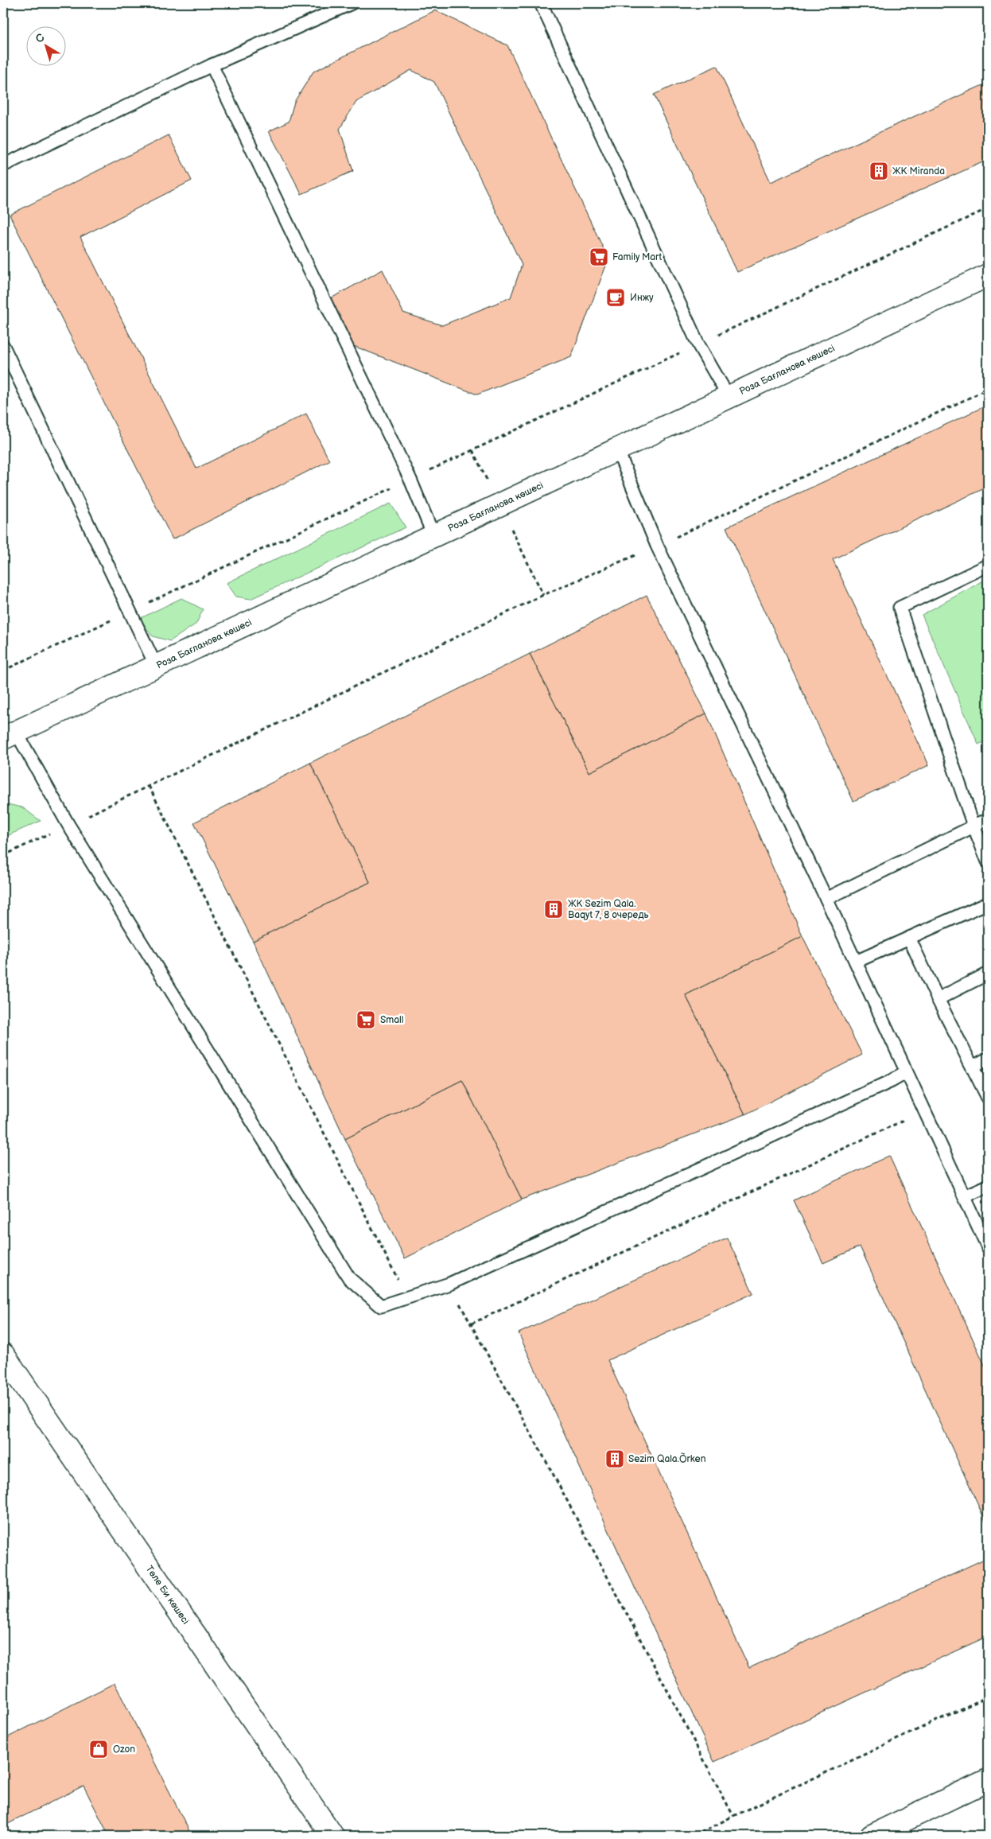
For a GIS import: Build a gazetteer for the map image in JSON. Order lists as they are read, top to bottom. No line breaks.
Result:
{"streets":{"street":["Роза Бағланова көшесі","Төле Би көшесі"]},"places":{"building":["ЖК Miranda","ЖК Sezim Qala. Baqyt 7, 8 очередь","Sezim Qala.Örken"],"supermarket":["Family Mart","Small"],"cafe":["Инжу"],"shop":["Ozon"]},"north":"top left"}
